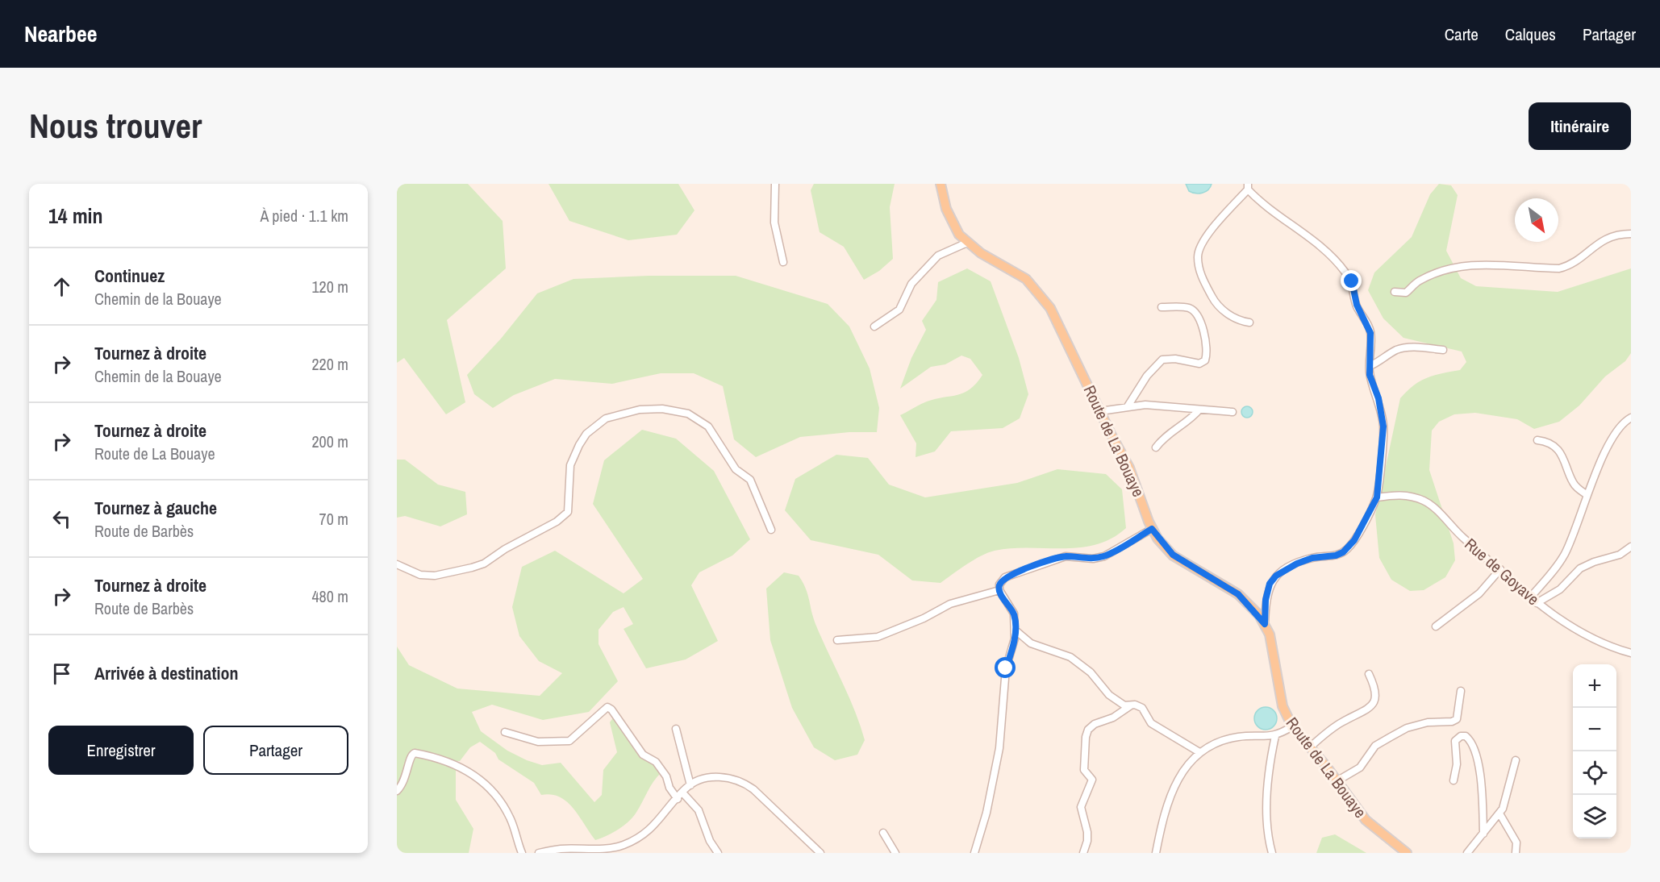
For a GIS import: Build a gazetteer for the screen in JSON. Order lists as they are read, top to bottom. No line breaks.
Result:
{"streets":{"main road":["Route de La Bouaye"],"street":["Rue de Goyave"]},"north":"bottom right","page":{"header":"Nearbee","nav":["Carte","Calques","Partager"],"buttons":["Itinéraire",["Enregistrer","Partager"]],"title":"Nous trouver","heading":["14 min","À pied · 1.1 km"],"list":[["Continuez","Chemin de la Bouaye","120 m"],["Tournez à droite","Chemin de la Bouaye","220 m"],["Tournez à droite","Route de La Bouaye","200 m"],["Tournez à gauche","Route de Barbès","70 m"],["Tournez à droite","Route de Barbès","480 m"],"Arrivée à destination"],"map_buttons":["+","−"]}}
